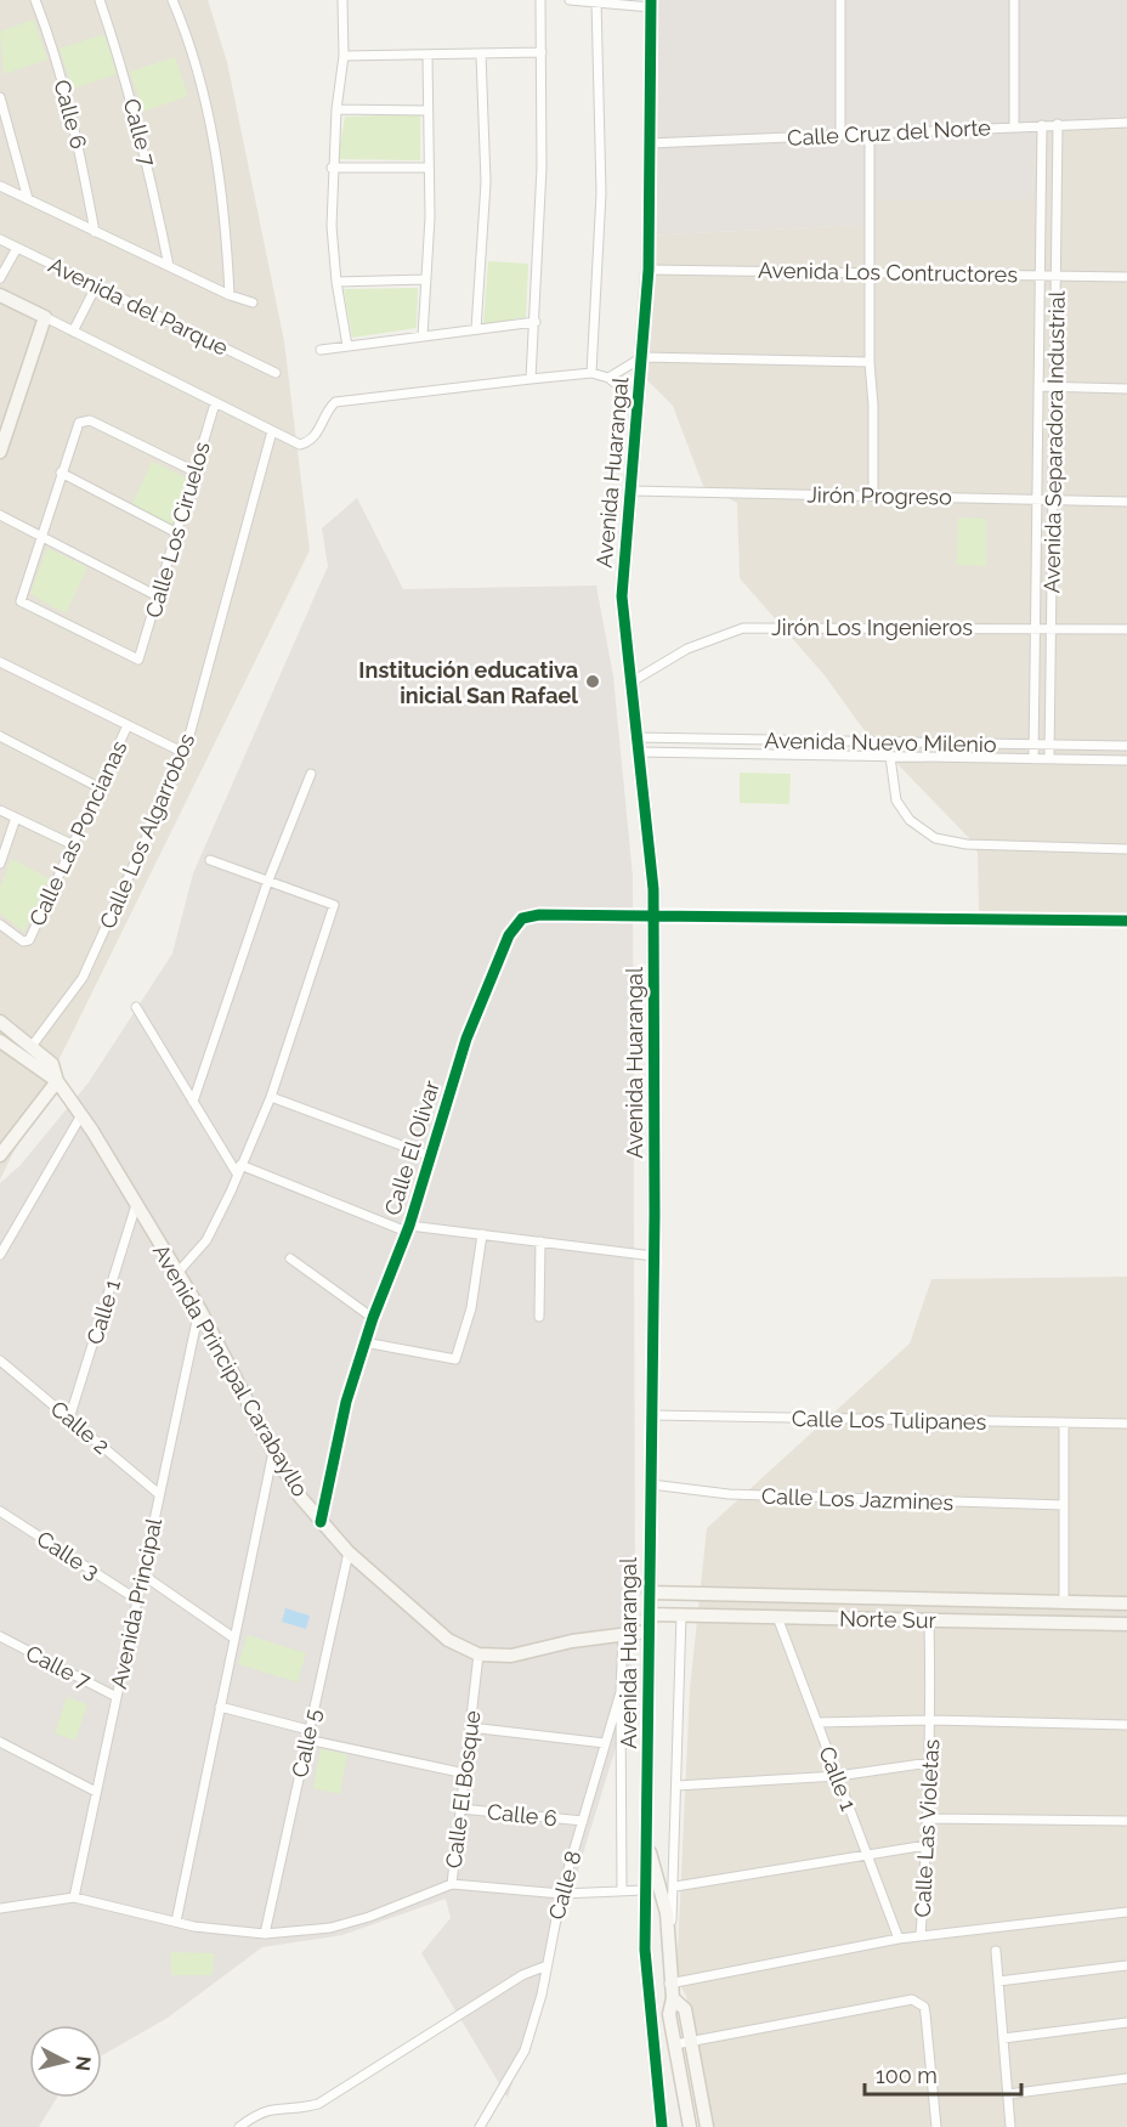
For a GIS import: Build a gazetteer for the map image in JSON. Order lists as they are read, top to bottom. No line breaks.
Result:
{"streets":{"street":["Calle 6","Calle 7","Calle Cruz del Norte","Avenida Los Contructores","Avenida del Parque","Avenida Separadora Industrial","Avenida Huarangal","Jirón Progreso","Calle Los Ciruelos","Jirón Los Ingenieros","Avenida Nuevo Milenio","Calle Los Algarrobos","Calle Las Poncianas","Calle El Olivar","Calle 1","Avenida Principal Carabayllo","Calle Los Tulipanes","Calle 2","Calle Los Jazmines","Calle 3","Avenida Principal","Norte Sur","Calle 5","Calle El Bosque","Calle Las Violetas","Calle 8"]},"crossings":[["Calle 6","Calle El Bosque"],["Calle 6","Calle 8"],["Calle 7","Avenida Principal"],["Calle Cruz del Norte","Avenida Separadora Industrial"],["Calle Cruz del Norte","Avenida Huarangal"],["Avenida Los Contructores","Avenida Separadora Industrial"],["Avenida Los Contructores","Avenida Huarangal"],["Avenida Separadora Industrial","Jirón Progreso"],["Avenida Separadora Industrial","Jirón Los Ingenieros"],["Avenida Separadora Industrial","Avenida Nuevo Milenio"],["Avenida Huarangal","Jirón Progreso"],["Avenida Huarangal","Jirón Los Ingenieros"],["Avenida Huarangal","Avenida Nuevo Milenio"],["Avenida Huarangal","Calle El Olivar"],["Avenida Huarangal","Avenida Principal Carabayllo"],["Avenida Huarangal","Calle Los Tulipanes"],["Avenida Huarangal","Calle Los Jazmines"],["Avenida Huarangal","Norte Sur"],["Calle El Olivar","Avenida Principal Carabayllo"],["Calle 1","Avenida Principal Carabayllo"],["Calle 1","Calle 2"],["Calle 1","Norte Sur"],["Calle 1","Calle Las Violetas"],["Avenida Principal Carabayllo","Avenida Principal"],["Avenida Principal Carabayllo","Calle 5"],["Avenida Principal Carabayllo","Calle El Bosque"],["Avenida Principal Carabayllo","Calle 8"],["Calle 2","Avenida Principal"],["Calle 3","Avenida Principal"],["Avenida Principal","Calle El Bosque"],["Norte Sur","Calle Las Violetas"],["Calle 5","Calle El Bosque"]],"places":["Institución educativa inicial San Rafael"],"scale_bar":"100 m","north":"right"}
